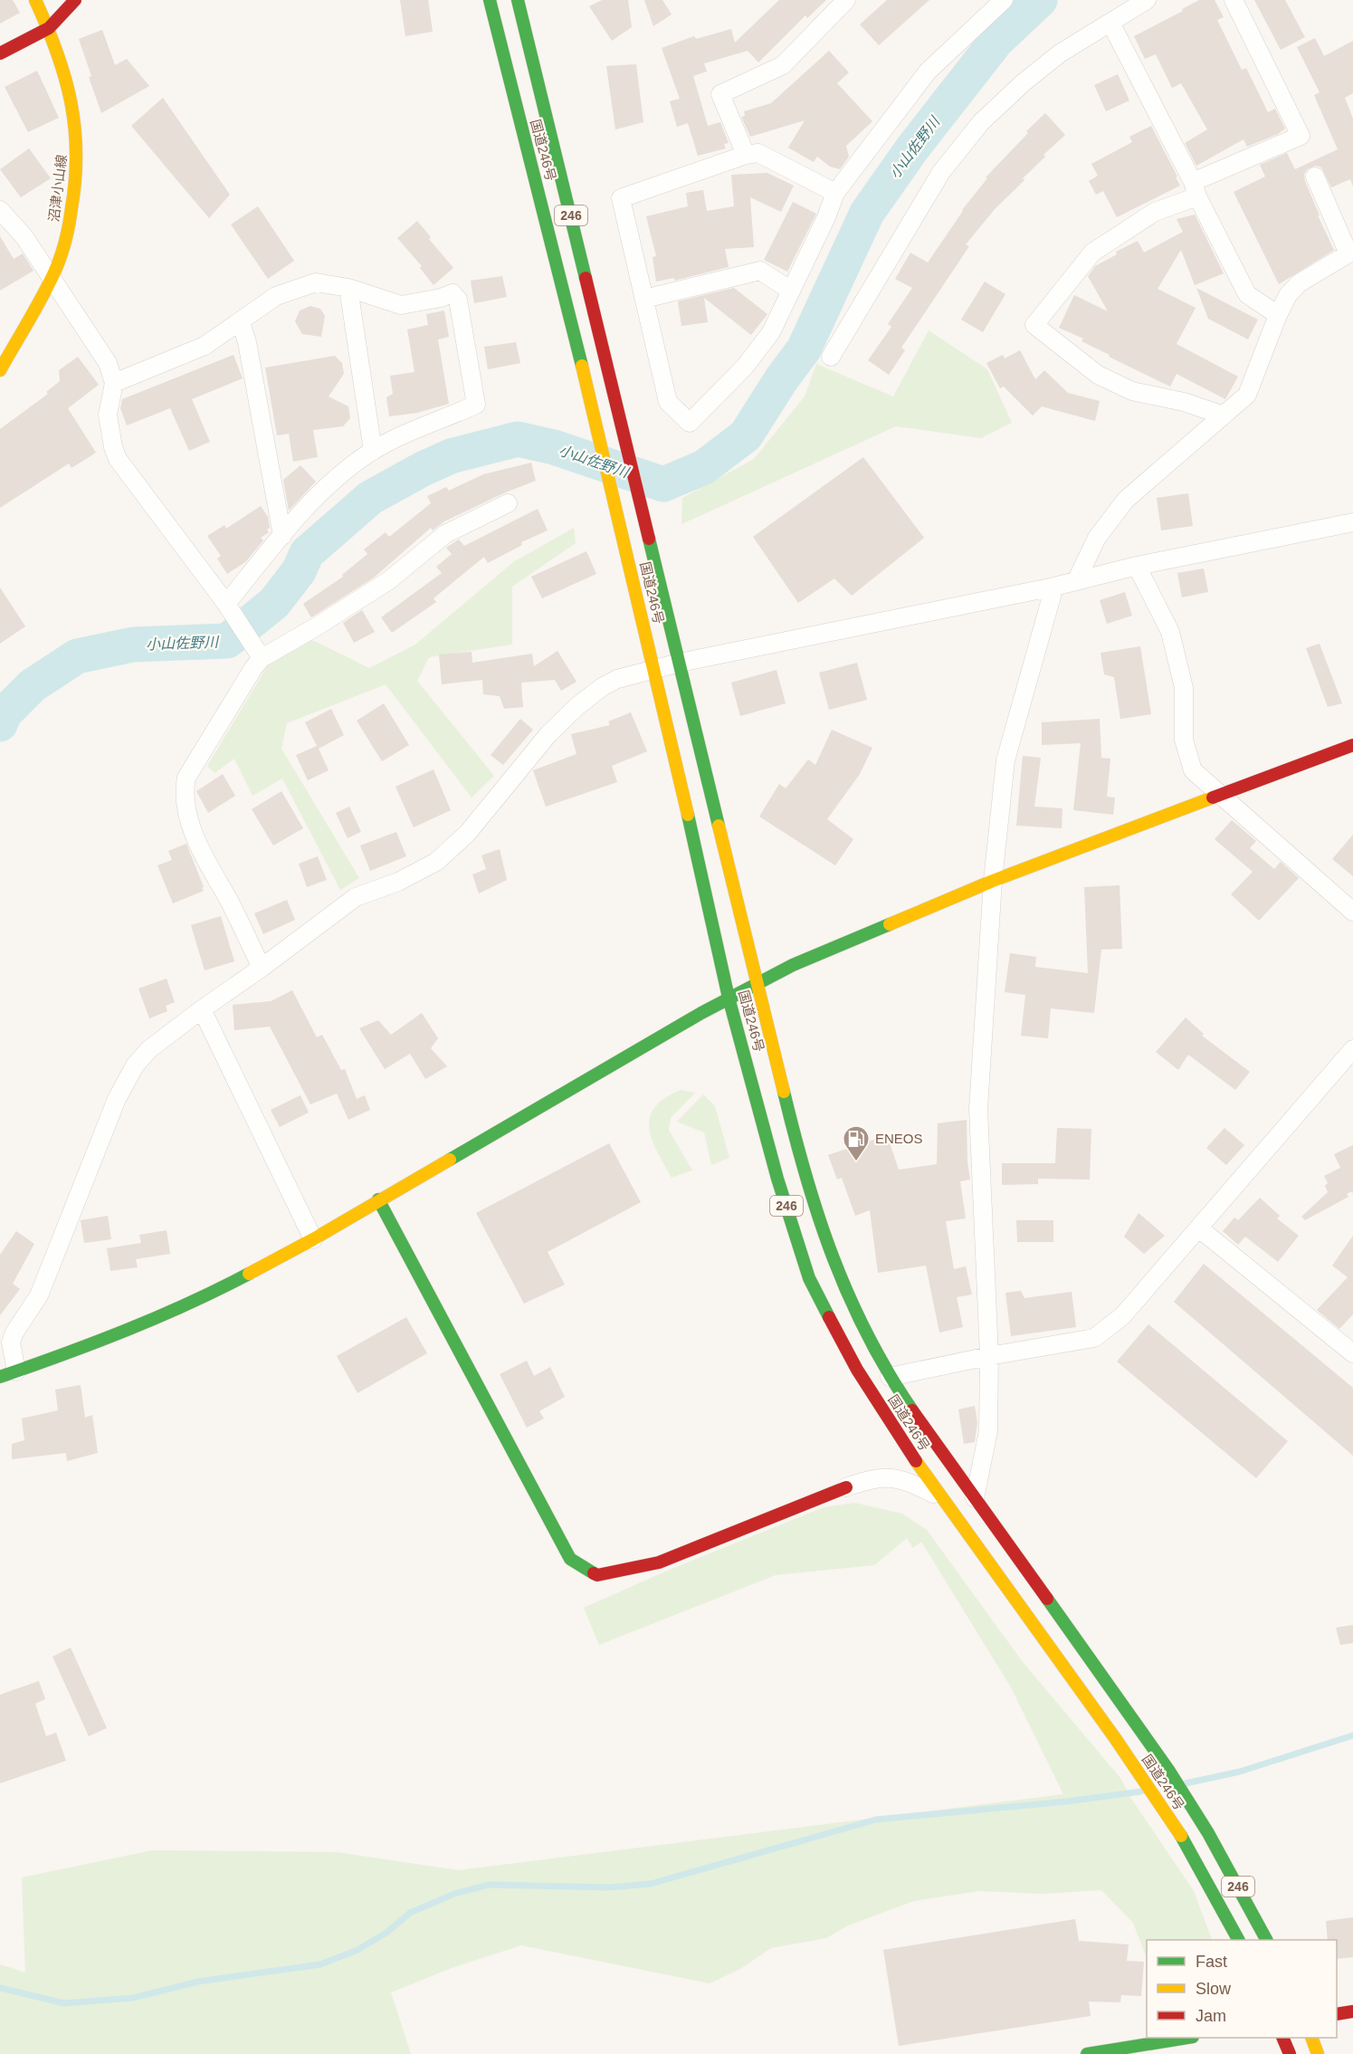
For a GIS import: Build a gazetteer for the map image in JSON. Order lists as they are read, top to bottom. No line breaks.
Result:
{"streets":{"main road":["国道246号","沼津小山線","246"]},"water":["小山佐野川"],"places":{"fuel station":["ENEOS"]},"legend":["Fast","Slow","Jam"]}
